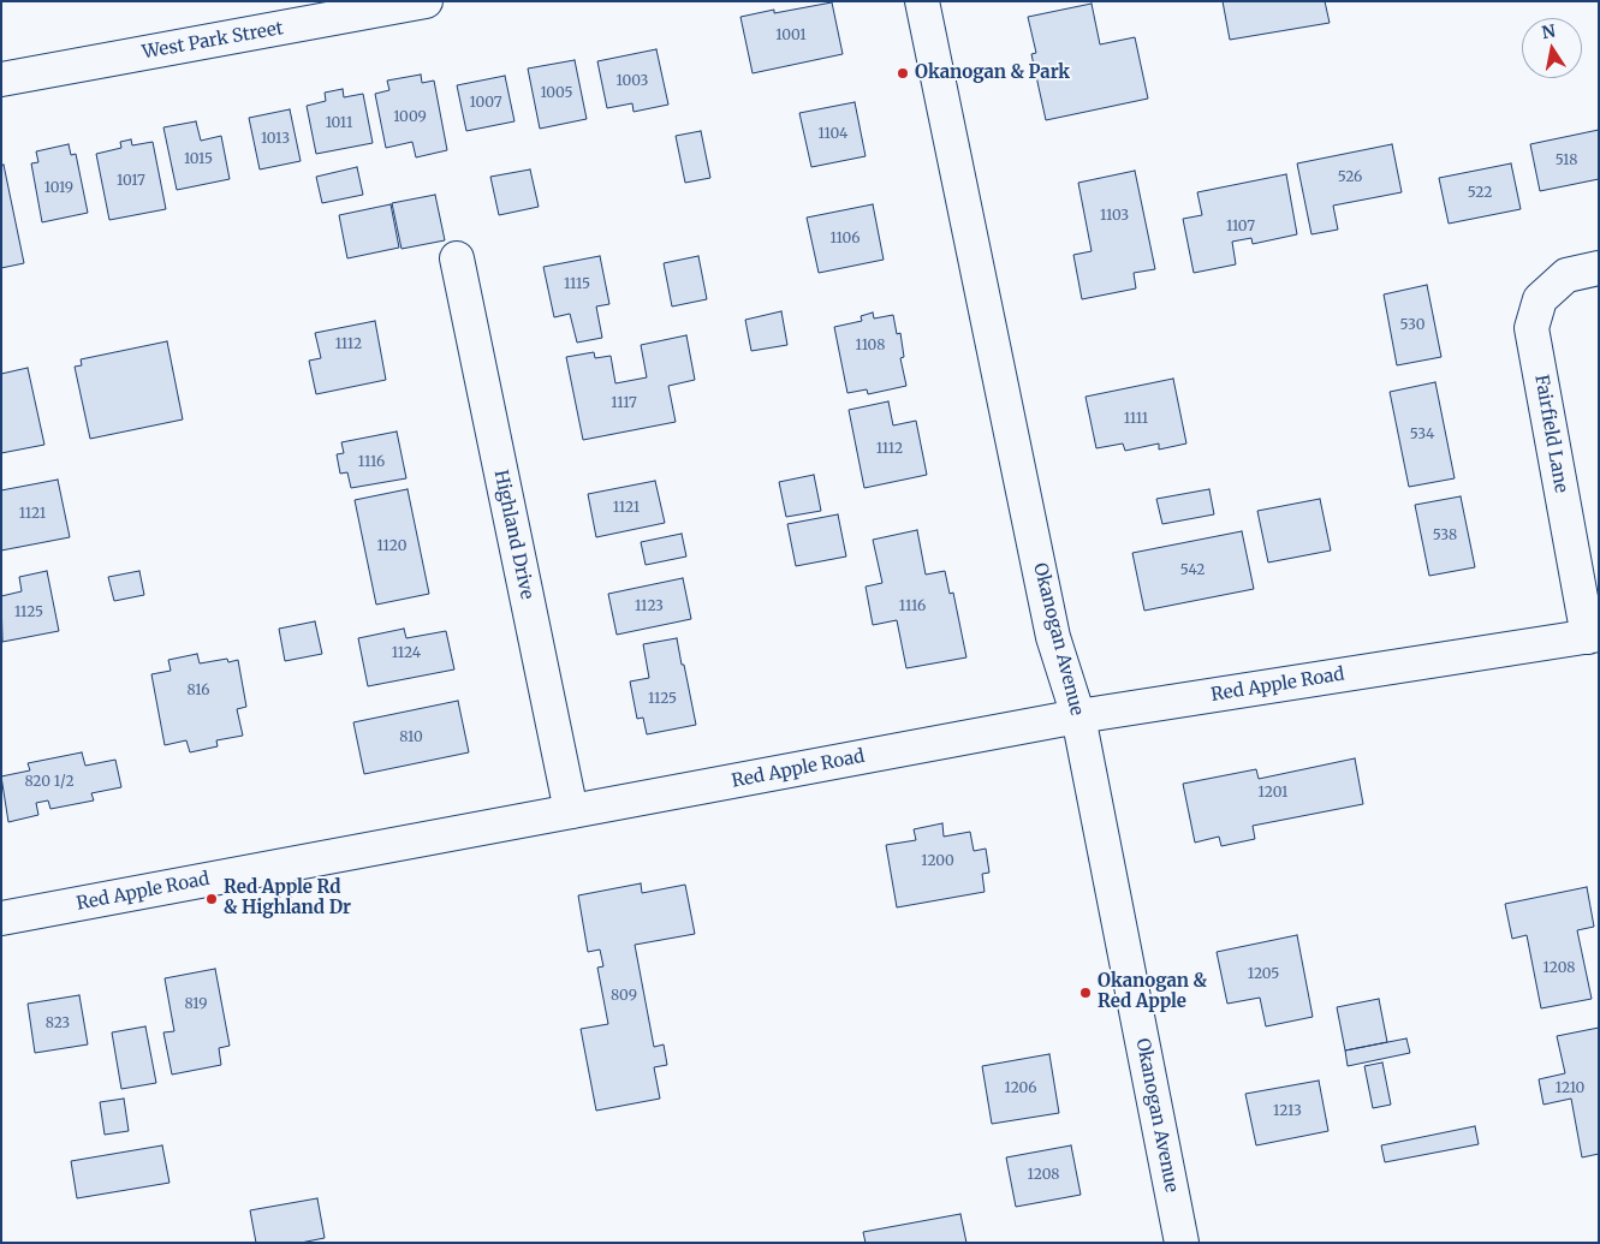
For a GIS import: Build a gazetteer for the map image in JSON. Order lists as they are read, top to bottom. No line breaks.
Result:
{"streets":{"street":["West Park Street","Fairfield Lane","Highland Drive","Okanogan Avenue","Red Apple Road"]},"crossings":[["Fairfield Lane","Red Apple Road"],["Highland Drive","Red Apple Road"],["Okanogan Avenue","Red Apple Road"]],"places":["Okanogan & Park","Red Apple Rd & Highland Dr","Okanogan & Red Apple"],"house_numbers":["1001","1003","1005","1007","1009","1011","1104","1013","1015","518","526","1017","1019","522","1103","1107","1106","1115","530","1112","1108","1117","1111","534","1112","1116","1121","1121","538","1120","542","1123","1116","1125","1124","816","1125","810","820 1/2","1201","1200","1208","1205","809","819","823","1206","1210","1213","1208"],"north":"top"}
